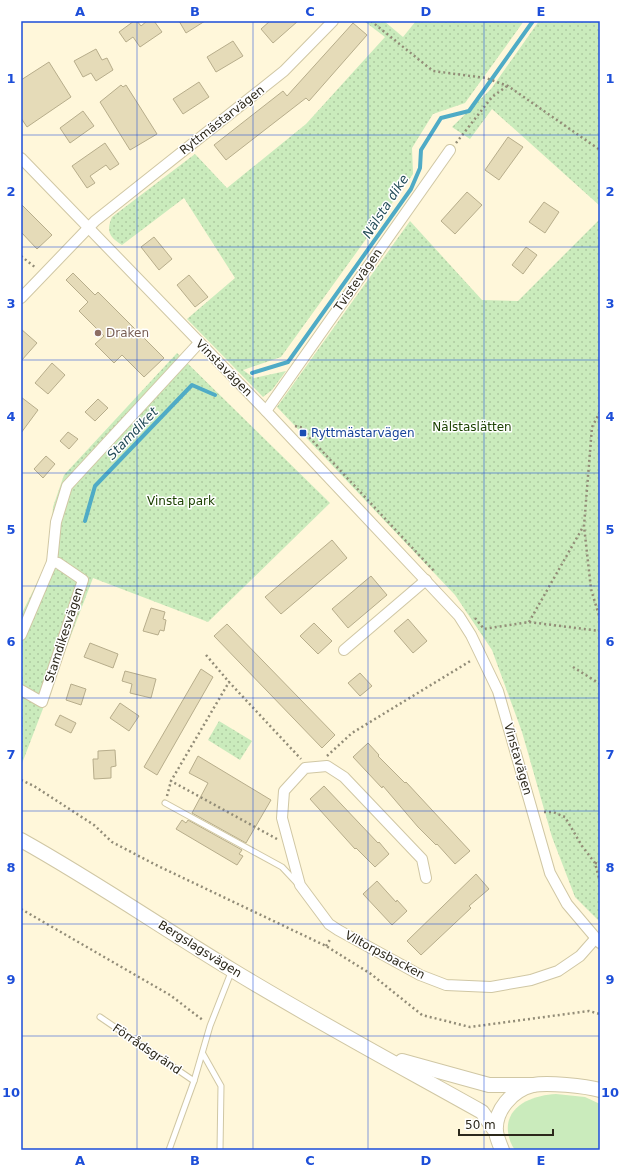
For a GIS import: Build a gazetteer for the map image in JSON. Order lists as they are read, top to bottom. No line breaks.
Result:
{"streets":{"main road":["Bergslagsvägen"],"street":["Ryttmästarvägen","Tvistevägen","Vinstavägen","Stamdikesvägen","Viltorpsbacken"],"lane":["Förrådsgränd"]},"crossings":[["Ryttmästarvägen","Vinstavägen"],["Tvistevägen","Vinstavägen"],["Vinstavägen","Viltorpsbacken"],["Bergslagsvägen","Förrådsgränd"]],"water":["Nälsta dike","Stamdiket"],"parks":["Nälstaslätten","Vinsta park"],"places":{"other":["Draken"],"transit":["Ryttmästarvägen"]},"scale_bar":"50 m","grid":{"columns":["A","B","C","D","E"],"rows":["1","2","3","4","5","6","7","8","9","10"]}}
